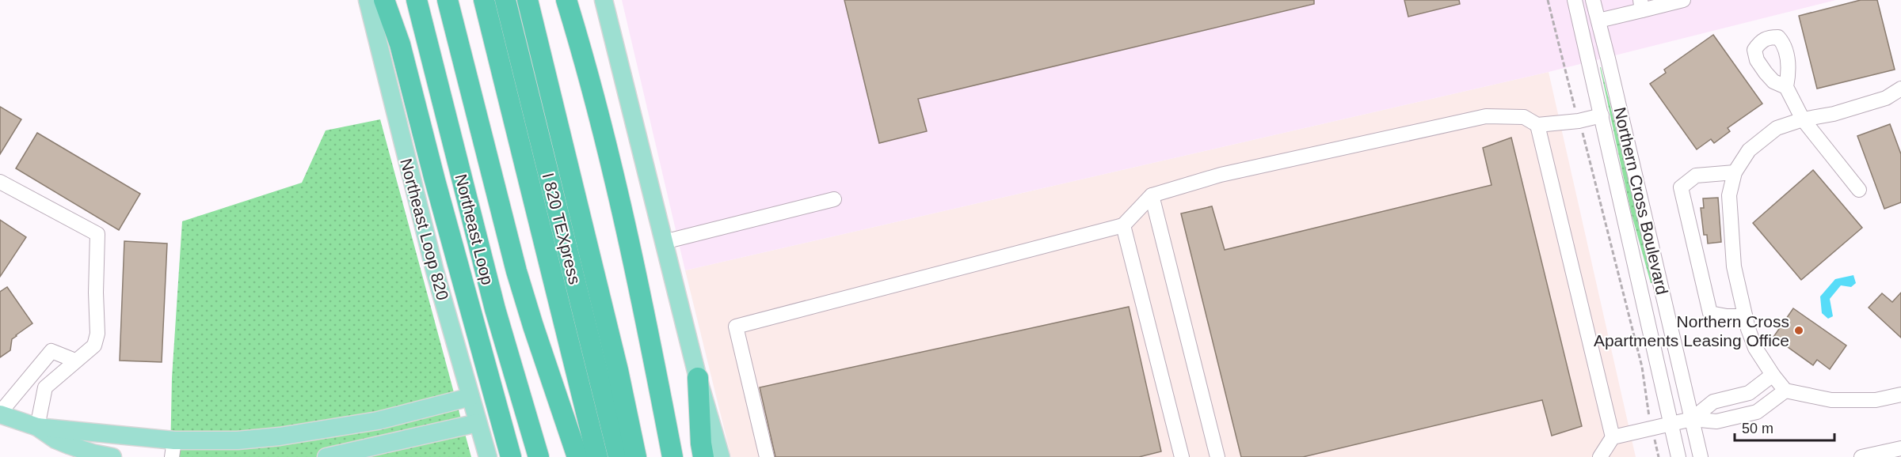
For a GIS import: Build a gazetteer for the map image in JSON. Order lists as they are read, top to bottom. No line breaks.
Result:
{"streets":{"highway":["I 820 TEXpress","Northeast Loop"],"main road":["Northeast Loop 820"],"street":["Northern Cross Boulevard"]},"places":["Northern Cross Apartments Leasing Office"],"scale_bar":"50 m"}
